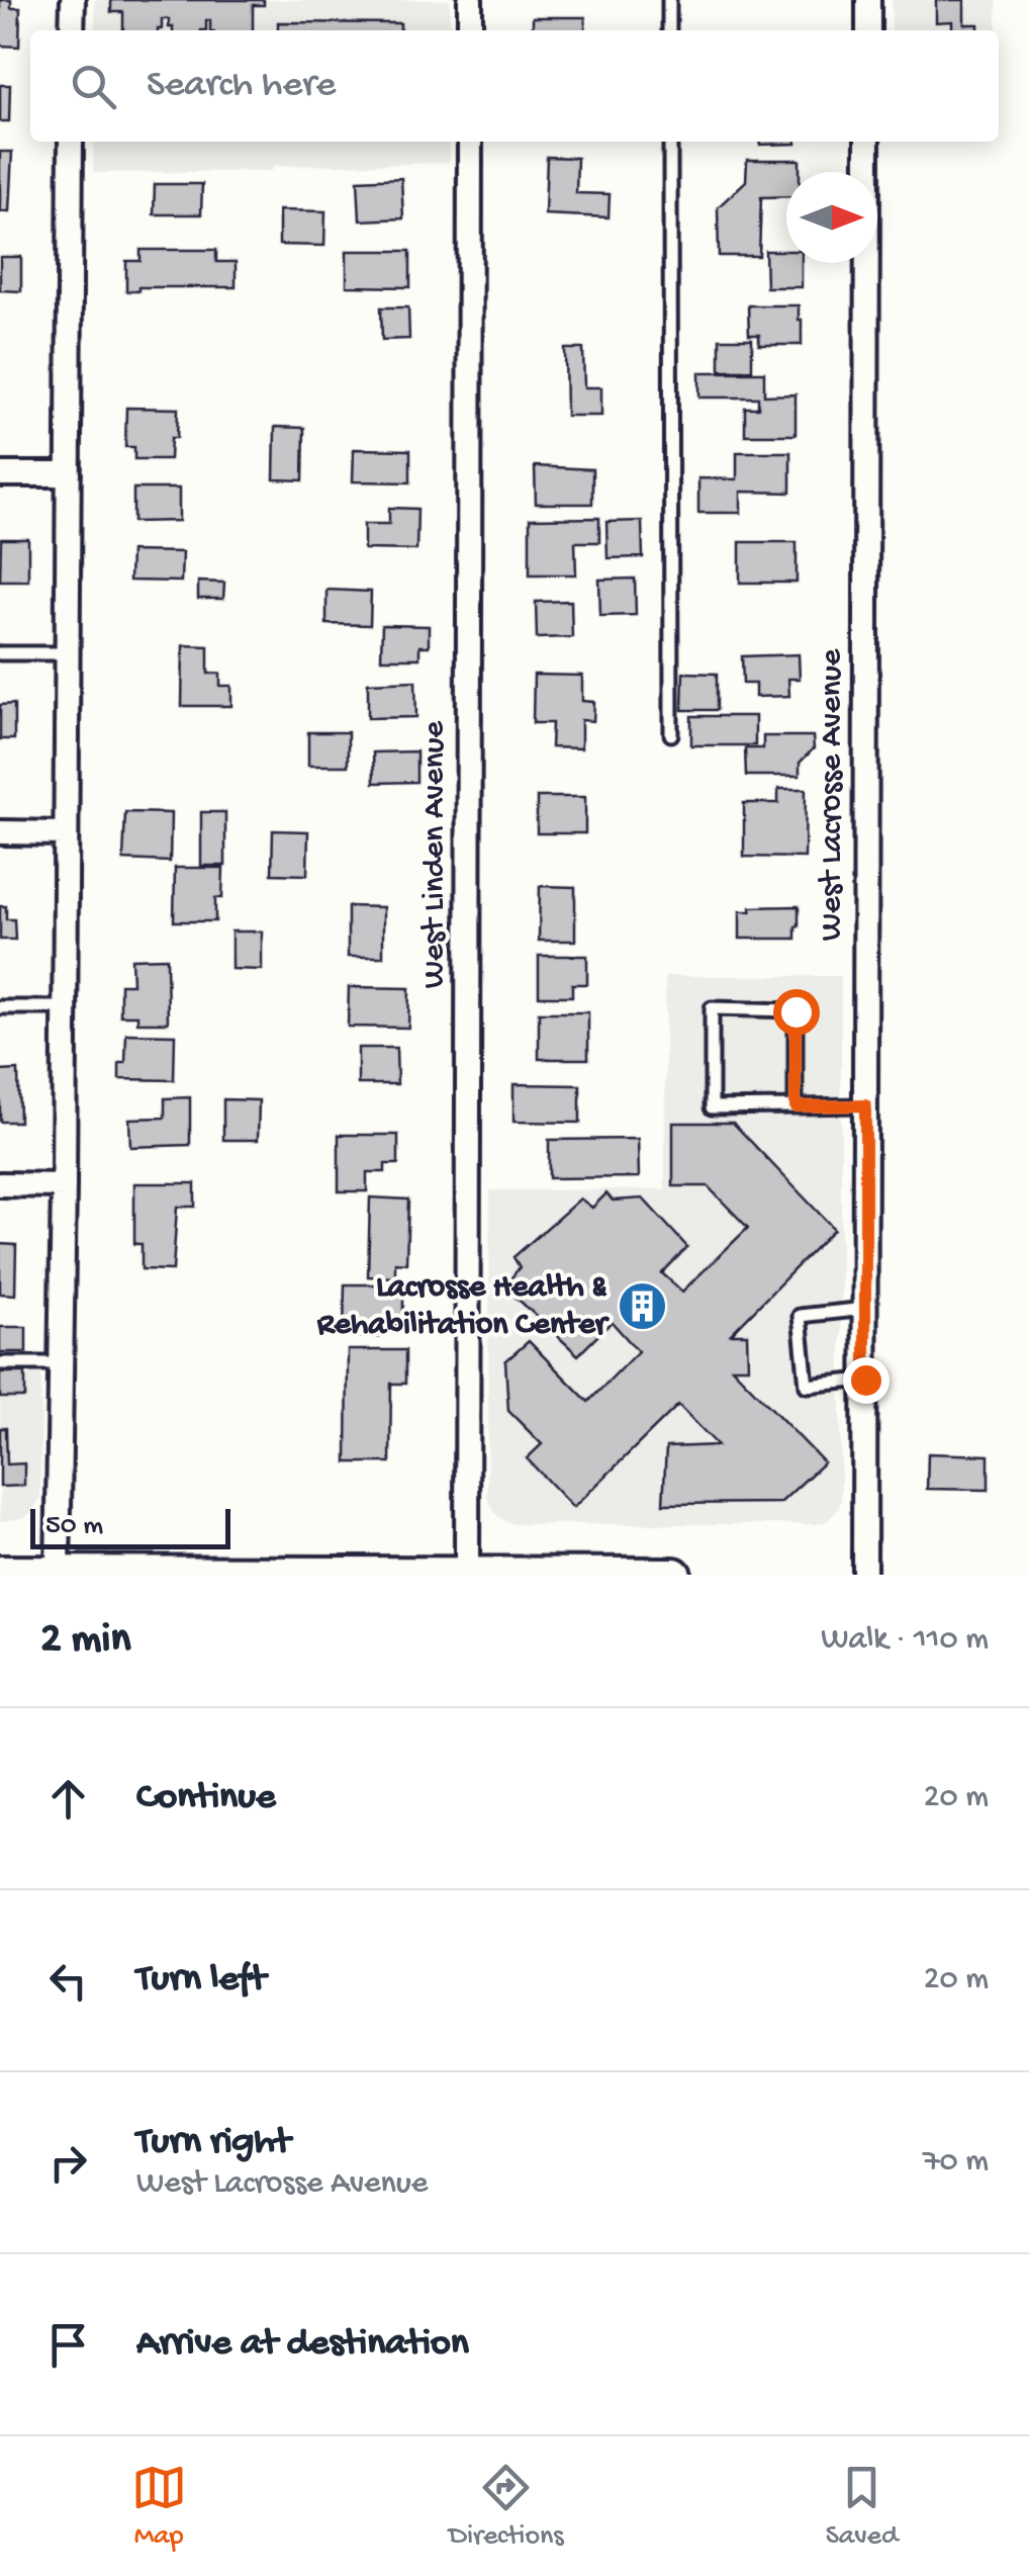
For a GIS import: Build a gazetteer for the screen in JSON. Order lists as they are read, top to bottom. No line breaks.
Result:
{"streets":{"street":["West Lacrosse Avenue","West Linden Avenue"]},"places":{"building":["Lacrosse Health & Rehabilitation Center"]},"scale_bar":"50 m","north":"right","page":{"search":"Search here","scale":"50 m","heading":["2 min","Walk · 110 m"],"list":[["Continue","20 m"],["Turn left","20 m"],["Turn right","West Lacrosse Avenue","70 m"],"Arrive at destination"],"nav":["Map","Directions","Saved"]}}
